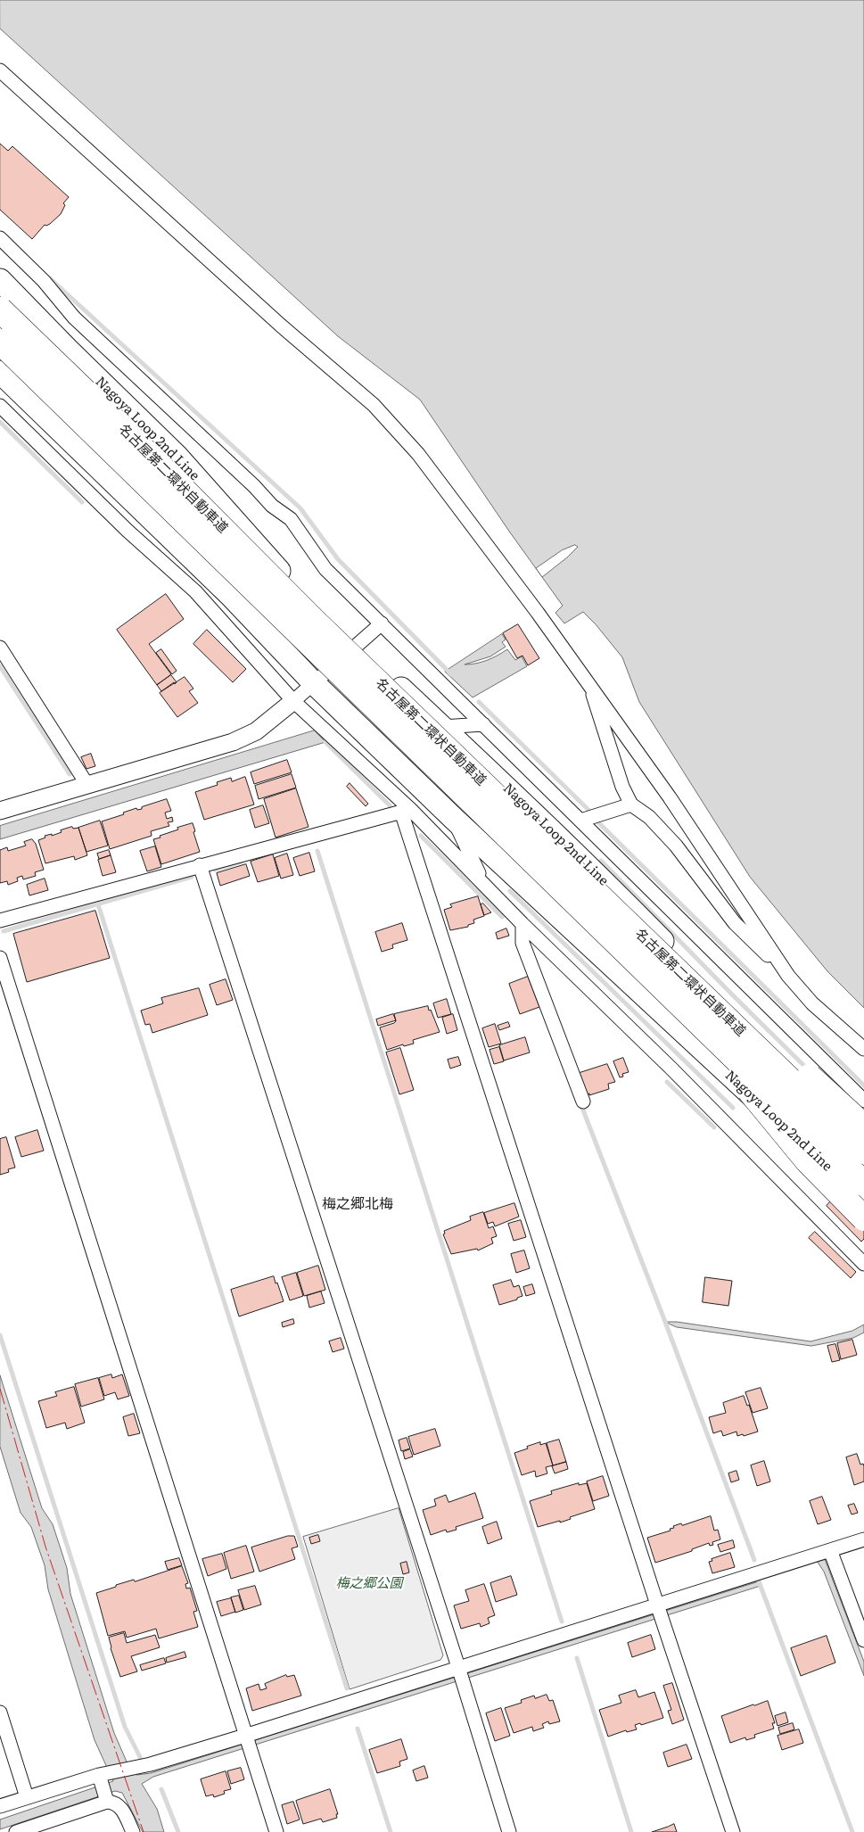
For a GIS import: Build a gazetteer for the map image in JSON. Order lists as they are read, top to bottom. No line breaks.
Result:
{"streets":{"highway":["Nagoya Loop 2nd Line","名古屋第二環状自動車道"]},"districts":["梅之郷北梅"],"parks":["梅之郷公園"]}
